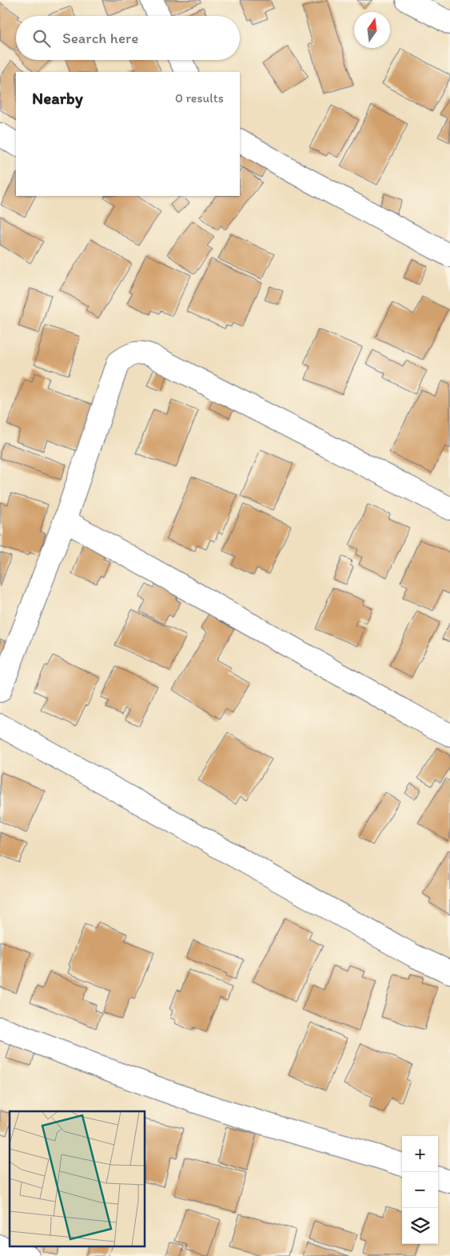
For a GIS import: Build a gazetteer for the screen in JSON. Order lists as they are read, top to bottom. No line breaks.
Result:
{"north":"top","page":{"search":"Search here","heading":["Nearby","0 results"],"map_buttons":["+","−"]}}
